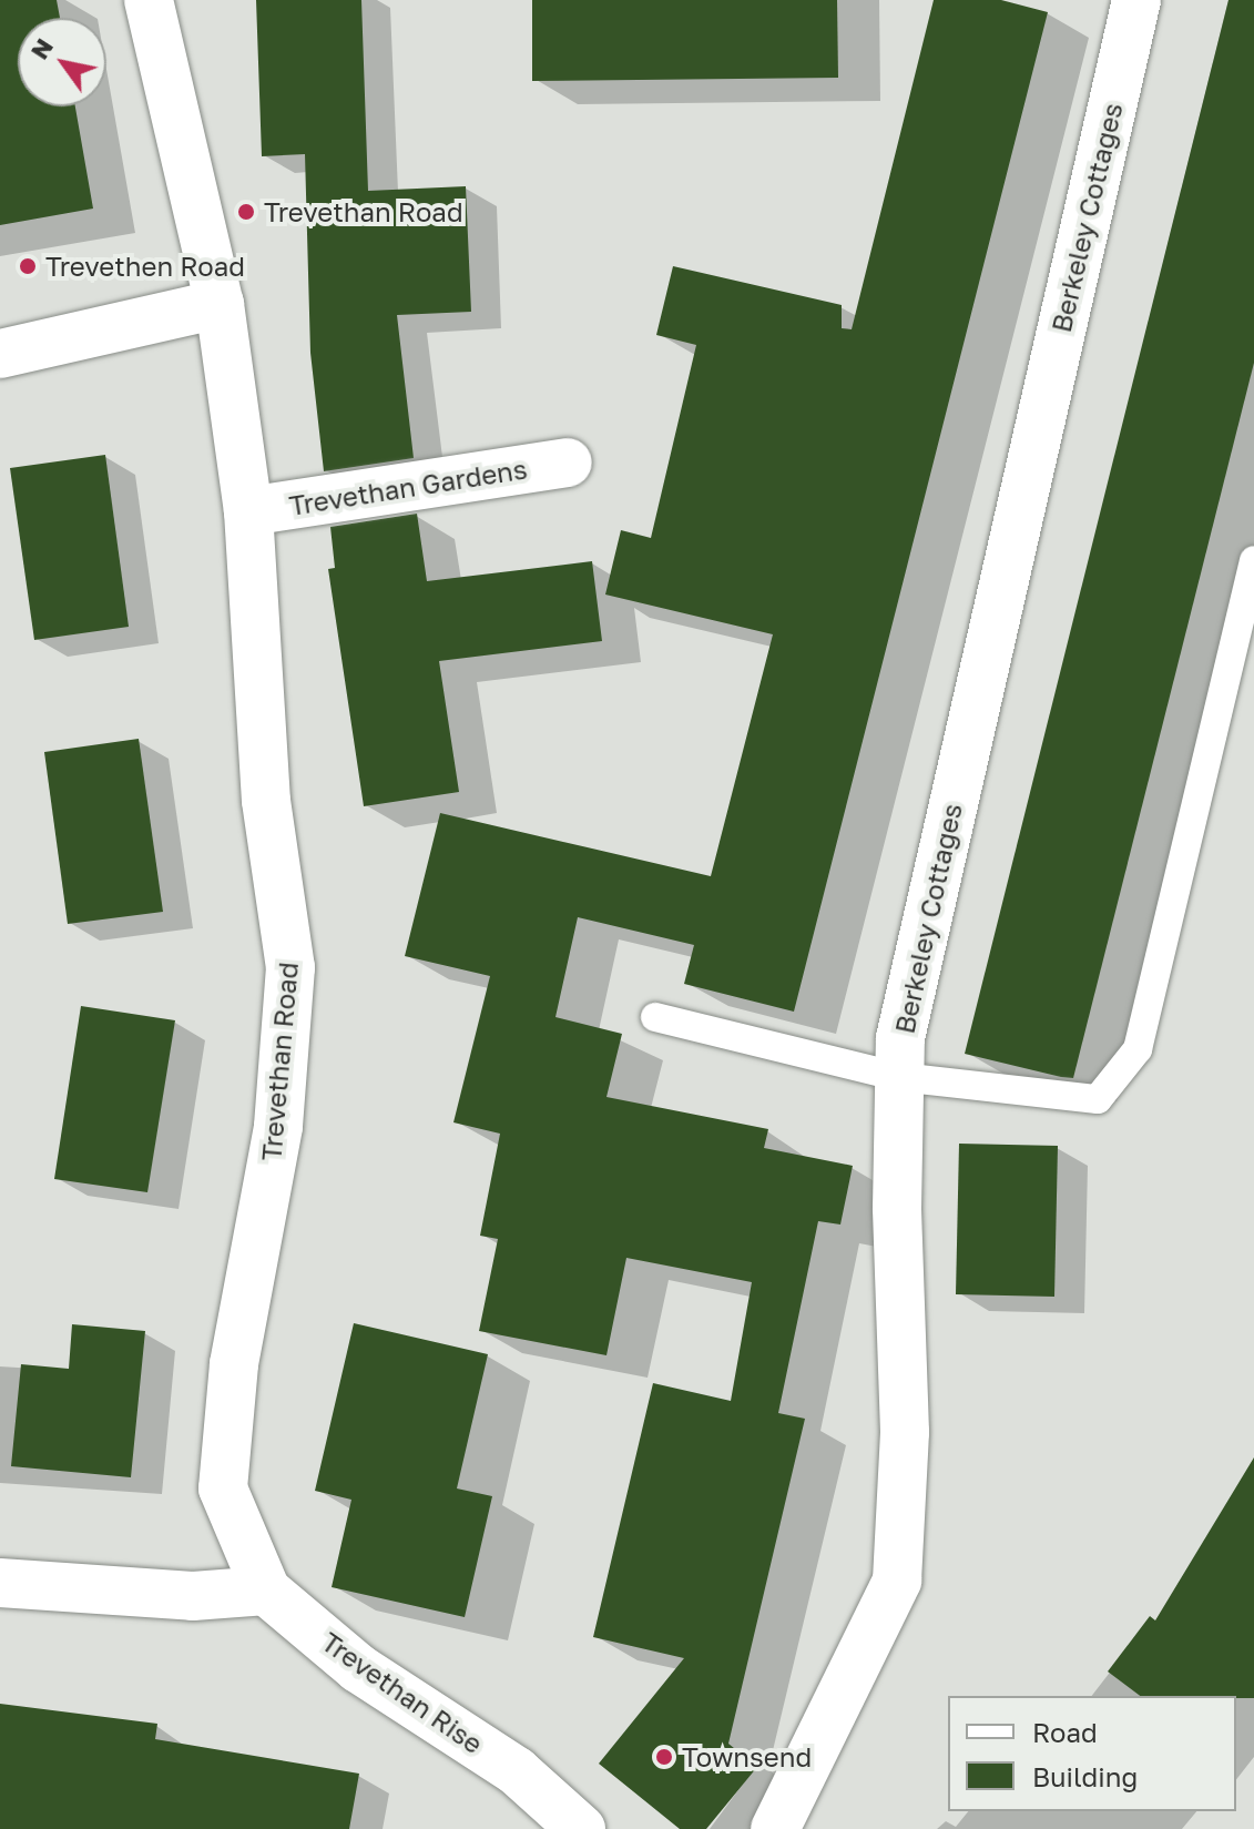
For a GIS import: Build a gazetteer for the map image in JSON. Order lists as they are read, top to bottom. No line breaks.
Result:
{"streets":{"street":["Berkeley Cottages","Trevethan Gardens","Trevethan Road","Trevethan Rise"]},"crossings":[["Trevethan Gardens","Trevethan Road"],["Trevethan Road","Trevethan Rise"]],"places":["Trevethan Road","Trevethen Road","Townsend"],"legend":["Road","Building"],"north":"top left"}
